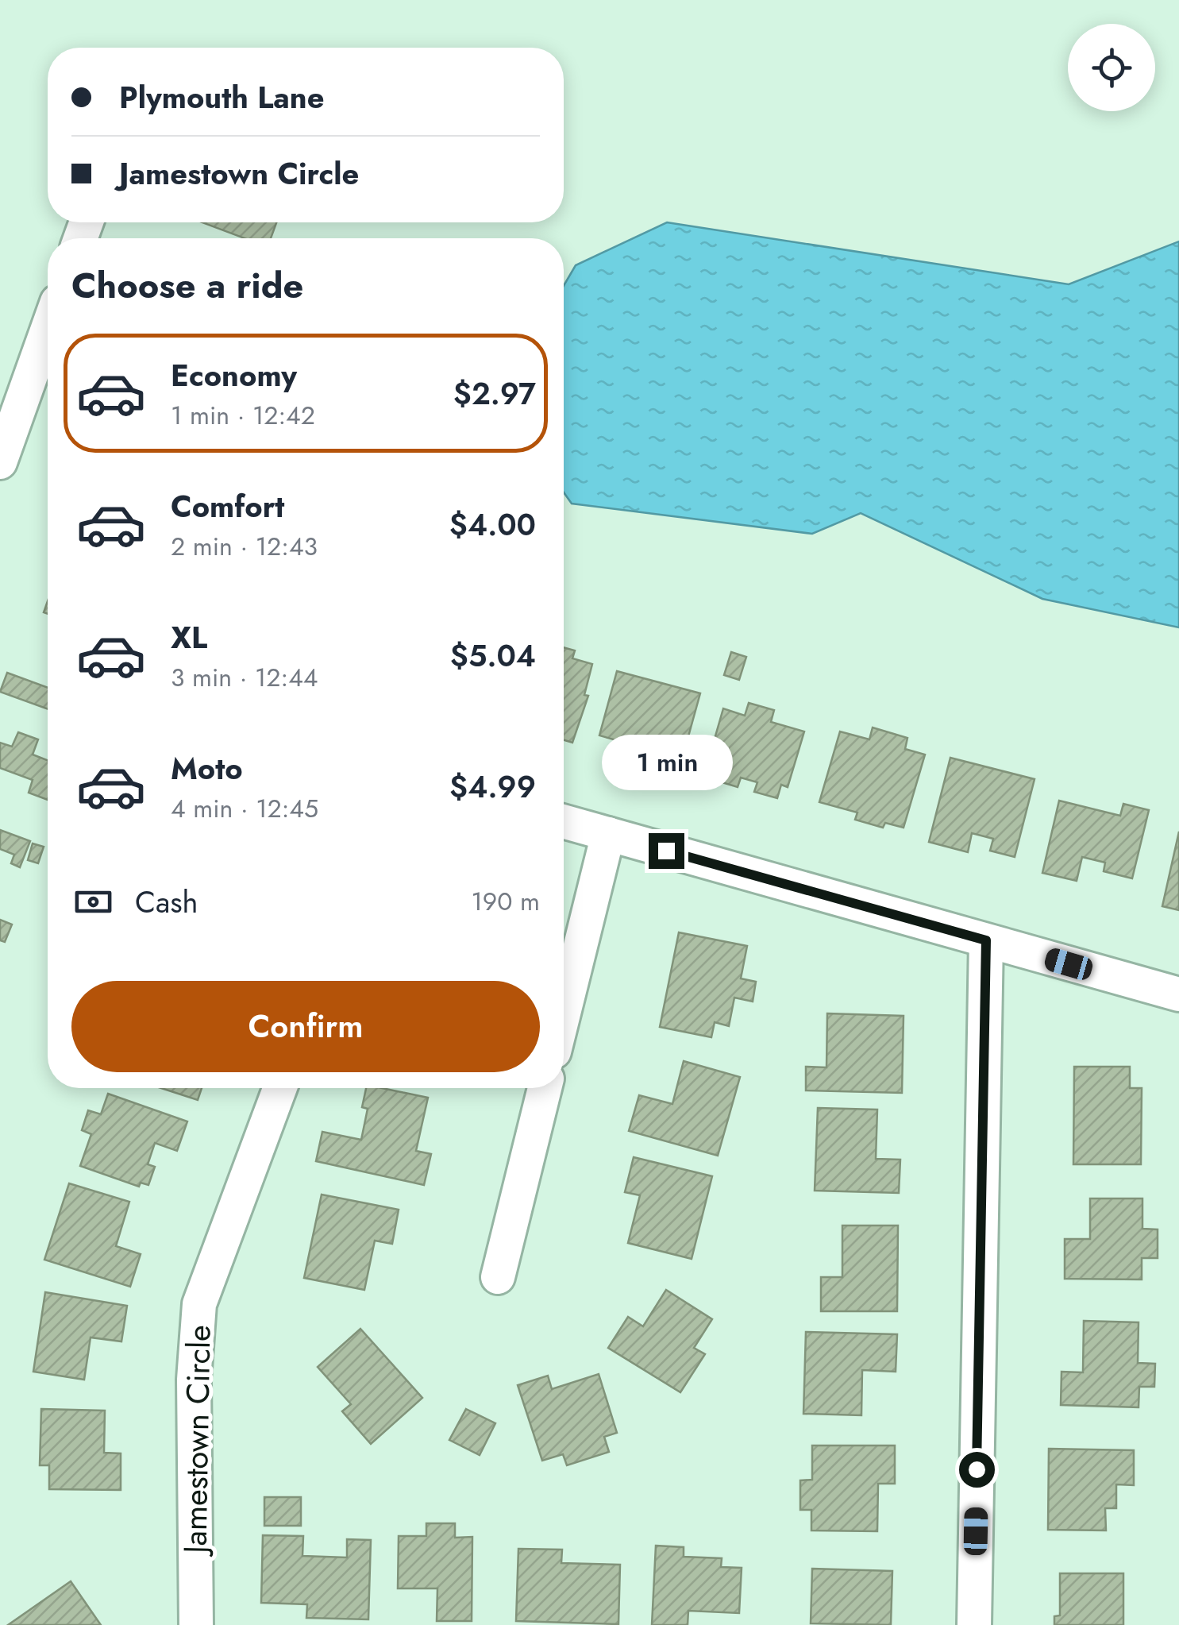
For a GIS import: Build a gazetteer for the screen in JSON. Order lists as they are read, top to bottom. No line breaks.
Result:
{"streets":{"street":["Jamestown Circle"]},"page":{"banner":["Plymouth Lane","Jamestown Circle"],"heading":"Choose a ride","list":[{"name":"Economy","note":"1 min · 12:42","value":"$2.97"},{"name":"Comfort","note":"2 min · 12:43","value":"$4.00"},{"name":"XL","note":"3 min · 12:44","value":"$5.04"},{"name":"Moto","note":"4 min · 12:45","value":"$4.99"}],"bubble":"1 min","pay":["Cash","190 m"],"buttons":"Confirm"}}
